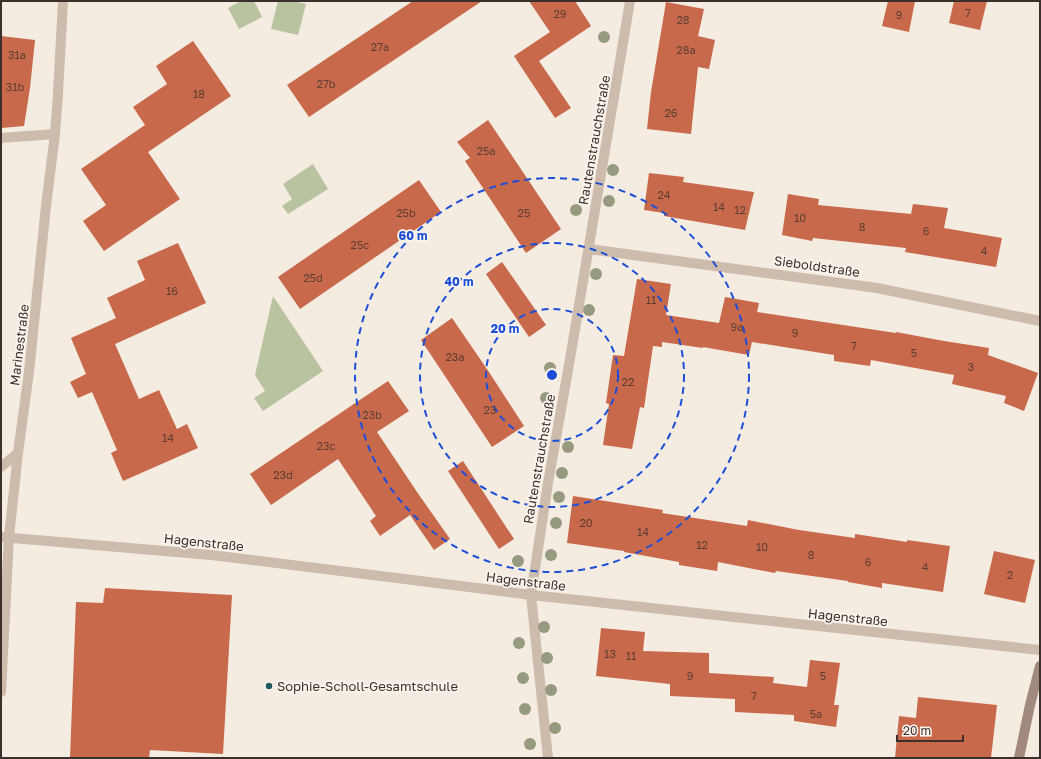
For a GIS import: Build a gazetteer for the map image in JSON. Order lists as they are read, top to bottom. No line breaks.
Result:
{"streets":{"street":["Rautenstrauchstraße","Sieboldstraße","Marinestraße","Hagenstraße"]},"crossings":[["Rautenstrauchstraße","Sieboldstraße"],["Rautenstrauchstraße","Hagenstraße"],["Marinestraße","Hagenstraße"]],"places":["Sophie-Scholl-Gesamtschule"],"house_numbers":["7","29","9","28","27a","28a","31a","27b","31b","18","26","25a","24","14","12","25b","25","10","8","6","25c","4","25d","16","11","9a","9","7","5","23a","3","22","23","23b","14","23c","23d","20","14","12","10","8","6","4","2","13","11","9","5","7","5a"],"scale_bar":"20 m","rings":["60 m","40 m","20 m"]}
